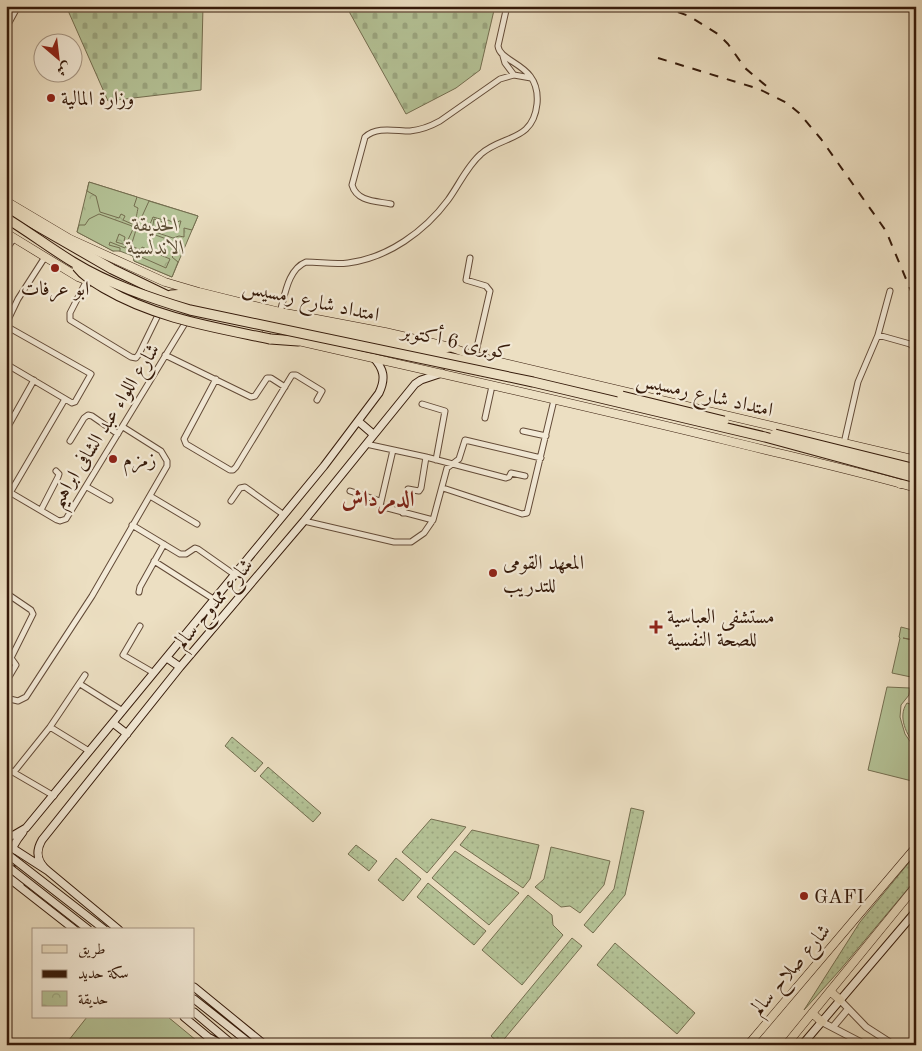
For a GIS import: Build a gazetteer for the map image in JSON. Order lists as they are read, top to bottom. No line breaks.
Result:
{"streets":{"highway":["كوبرى 6 أكتوبر"],"main road":["امتداد شارع رمسيس","شارع ممدوح سالم","شارع صلاح سالم"],"street":["شارع اللواء عبد الشافى ابراهيم"]},"crossings":[["امتداد شارع رمسيس","شارع اللواء عبد الشافى ابراهيم"],["امتداد شارع رمسيس","شارع ممدوح سالم"]],"districts":["الدمرداش"],"parks":["الحديقة الاندلسية"],"places":{"other":["وزارة المالية","ابو عرفات","زمزم","المعهد القومى للتدريب","GAFI"],"health":["مستشفى العباسية للصحة النفسية"]},"legend":["طريق","سكة حديد","حديقة"],"north":"bottom right"}
